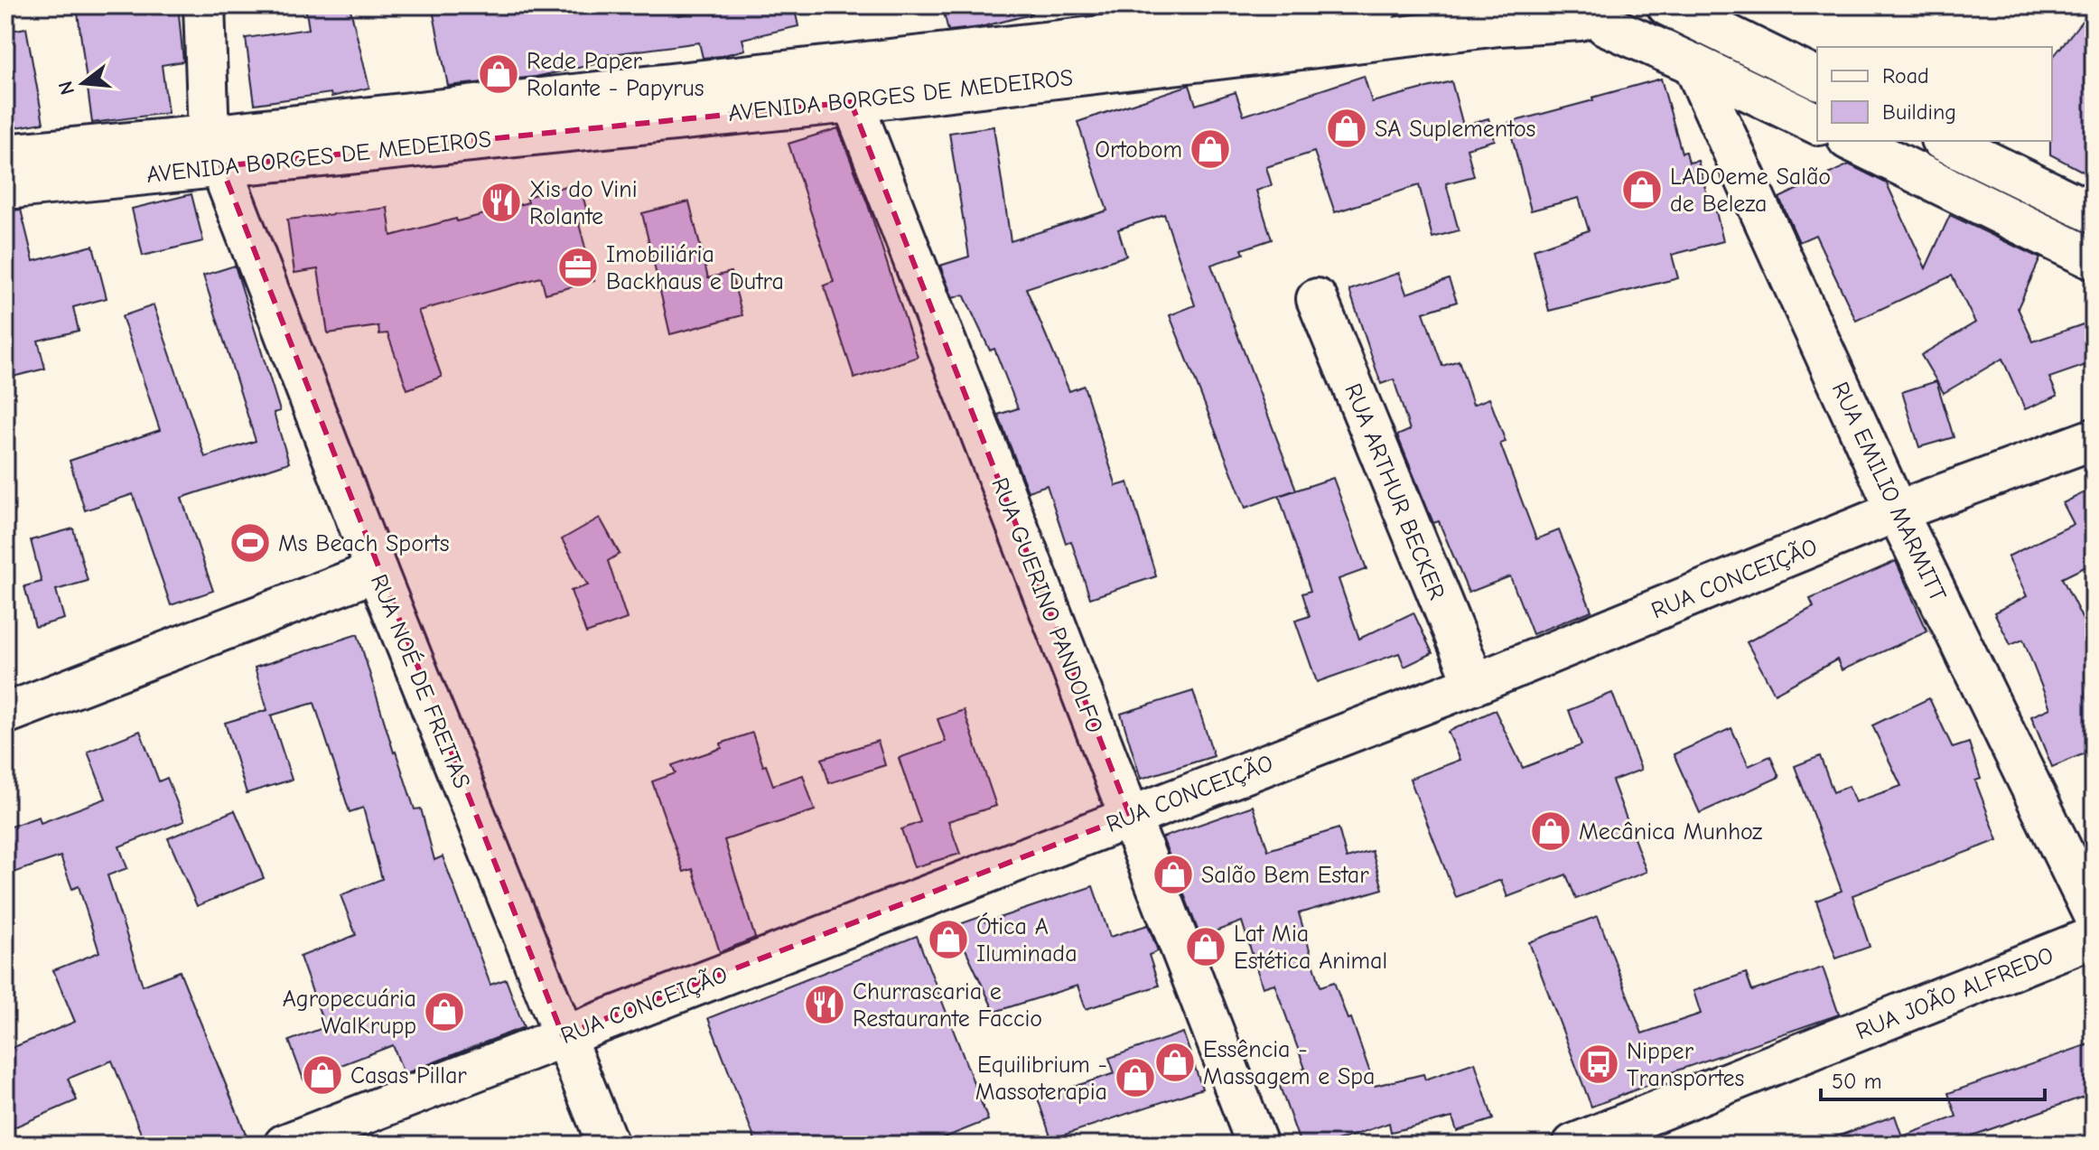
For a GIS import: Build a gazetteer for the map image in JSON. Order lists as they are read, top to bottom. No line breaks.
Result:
{"streets":{"main road":["AVENIDA BORGES DE MEDEIROS","RUA ARTHUR BECKER","RUA EMILIO MARMITT","RUA CONCEIÇÃO","RUA GUERINO PANDOLFO","RUA NOÉ DE FREITAS","RUA JOÃO ALFREDO"]},"crossings":[["AVENIDA BORGES DE MEDEIROS","RUA GUERINO PANDOLFO"],["AVENIDA BORGES DE MEDEIROS","RUA NOÉ DE FREITAS"],["RUA ARTHUR BECKER","RUA CONCEIÇÃO"],["RUA EMILIO MARMITT","RUA CONCEIÇÃO"],["RUA CONCEIÇÃO","RUA GUERINO PANDOLFO"],["RUA CONCEIÇÃO","RUA NOÉ DE FREITAS"]],"places":{"shop":["Rede Paper Rolante - Papyrus","SA Suplementos","Ortobom","LADOeme Salão de Beleza","Mecânica Munhoz","Salão Bem Estar","Ótica A Iluminada","Lat Mia Estética Animal","Agropecuária WalKrupp","Essência - Massagem e Spa","Casas Pillar","Equilibrium - Massoterapia"],"restaurant":["Xis do Vini Rolante","Churrascaria e Restaurante Faccio"],"office":["Imobiliária Backhaus e Dutra"],"sports":["Ms Beach Sports"],"bus stop":["Nipper Transportes"]},"legend":["Road","Building"],"scale_bar":"50 m","north":"left"}
